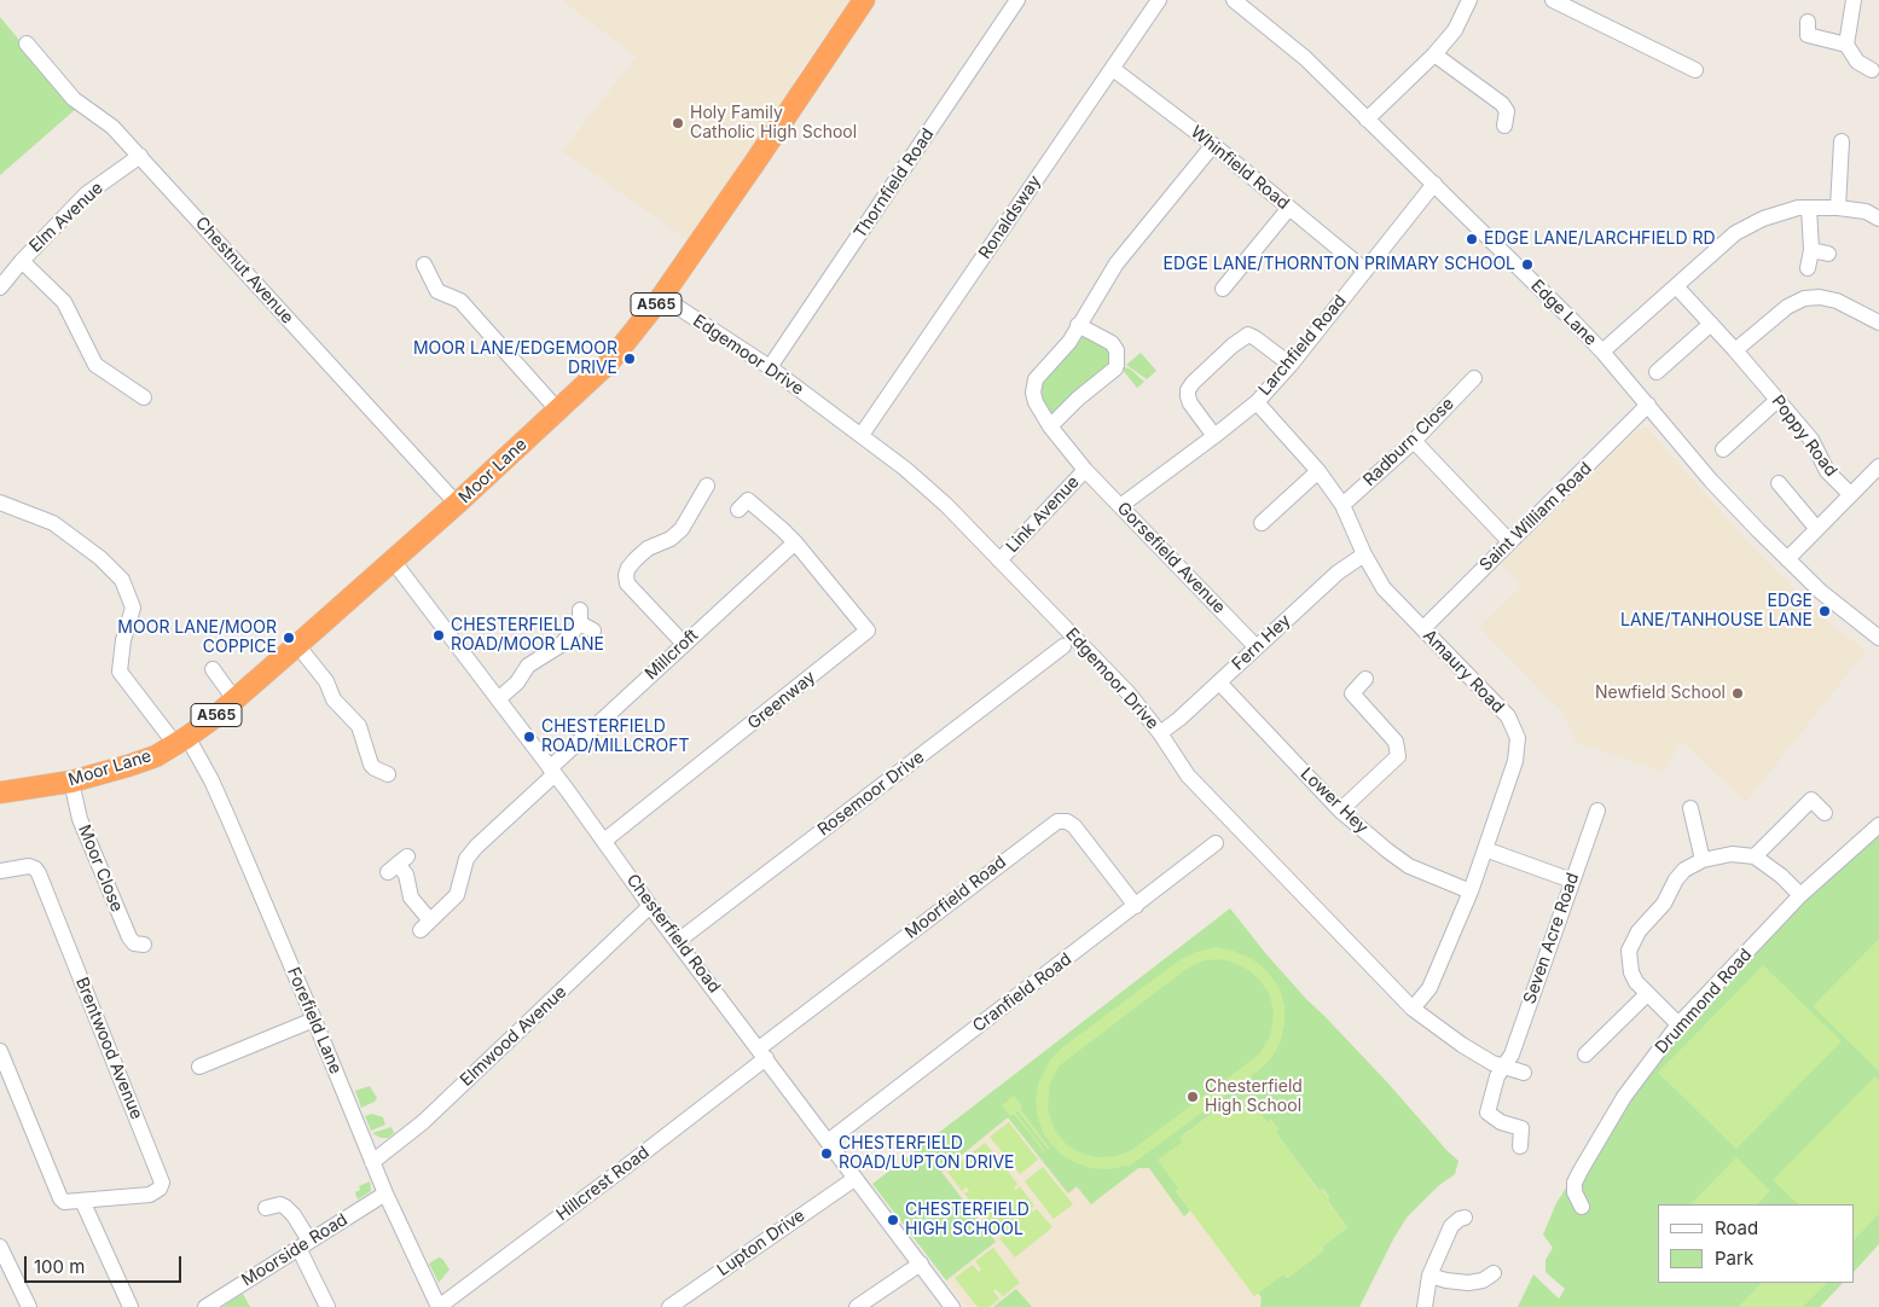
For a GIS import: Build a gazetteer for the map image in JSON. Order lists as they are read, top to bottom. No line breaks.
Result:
{"streets":{"highway":["A565","Moor Lane"],"street":["Whinfield Road","Thornfield Road","Elm Avenue","Ronaldsway","Chestnut Avenue","Edge Lane","Larchfield Road","Edgemoor Drive","Poppy Road","Radburn Close","Link Avenue","Saint William Road","Gorsefield Avenue","Fern Hey","Millcroft","Amaury Road","Greenway","Rosemoor Drive","Lower Hey","Moor Close","Moorfield Road","Chesterfield Road","Seven Acre Road","Cranfield Road","Drummond Road","Forefield Lane","Elmwood Avenue","Brentwood Avenue","Hillcrest Road","Lupton Drive","Moorside Road"]},"crossings":[["Whinfield Road","Ronaldsway"],["Whinfield Road","Larchfield Road"],["Thornfield Road","Edgemoor Drive"],["Elm Avenue","Chestnut Avenue"],["Ronaldsway","Edgemoor Drive"],["Chestnut Avenue","Moor Lane"],["Edge Lane","Larchfield Road"],["Edge Lane","Saint William Road"],["Larchfield Road","Gorsefield Avenue"],["Larchfield Road","Amaury Road"],["Edgemoor Drive","Link Avenue"],["Edgemoor Drive","Fern Hey"],["Edgemoor Drive","Amaury Road"],["Edgemoor Drive","Seven Acre Road"],["Radburn Close","Amaury Road"],["Moor Lane","Moor Close"],["Moor Lane","Chesterfield Road"],["Moor Lane","Forefield Lane"],["Link Avenue","Gorsefield Avenue"],["Saint William Road","Amaury Road"],["Gorsefield Avenue","Fern Hey"],["Fern Hey","Amaury Road"],["Fern Hey","Lower Hey"],["Millcroft","Greenway"],["Millcroft","Chesterfield Road"],["Amaury Road","Lower Hey"],["Greenway","Chesterfield Road"],["Rosemoor Drive","Chesterfield Road"],["Moorfield Road","Chesterfield Road"],["Moorfield Road","Cranfield Road"],["Moorfield Road","Hillcrest Road"],["Chesterfield Road","Cranfield Road"],["Chesterfield Road","Elmwood Avenue"],["Chesterfield Road","Hillcrest Road"],["Chesterfield Road","Lupton Drive"],["Forefield Lane","Elmwood Avenue"],["Forefield Lane","Hillcrest Road"],["Forefield Lane","Moorside Road"]],"places":["Holy Family Catholic High School","EDGE LANE/LARCHFIELD RD","EDGE LANE/THORNTON PRIMARY SCHOOL","MOOR LANE/EDGEMOOR DRIVE","EDGE LANE/TANHOUSE LANE","CHESTERFIELD ROAD/MOOR LANE","MOOR LANE/MOOR COPPICE","Newfield School","CHESTERFIELD ROAD/MILLCROFT","Chesterfield High School","CHESTERFIELD ROAD/LUPTON DRIVE","CHESTERFIELD HIGH SCHOOL"],"legend":["Road","Park"],"scale_bar":"100 m"}
